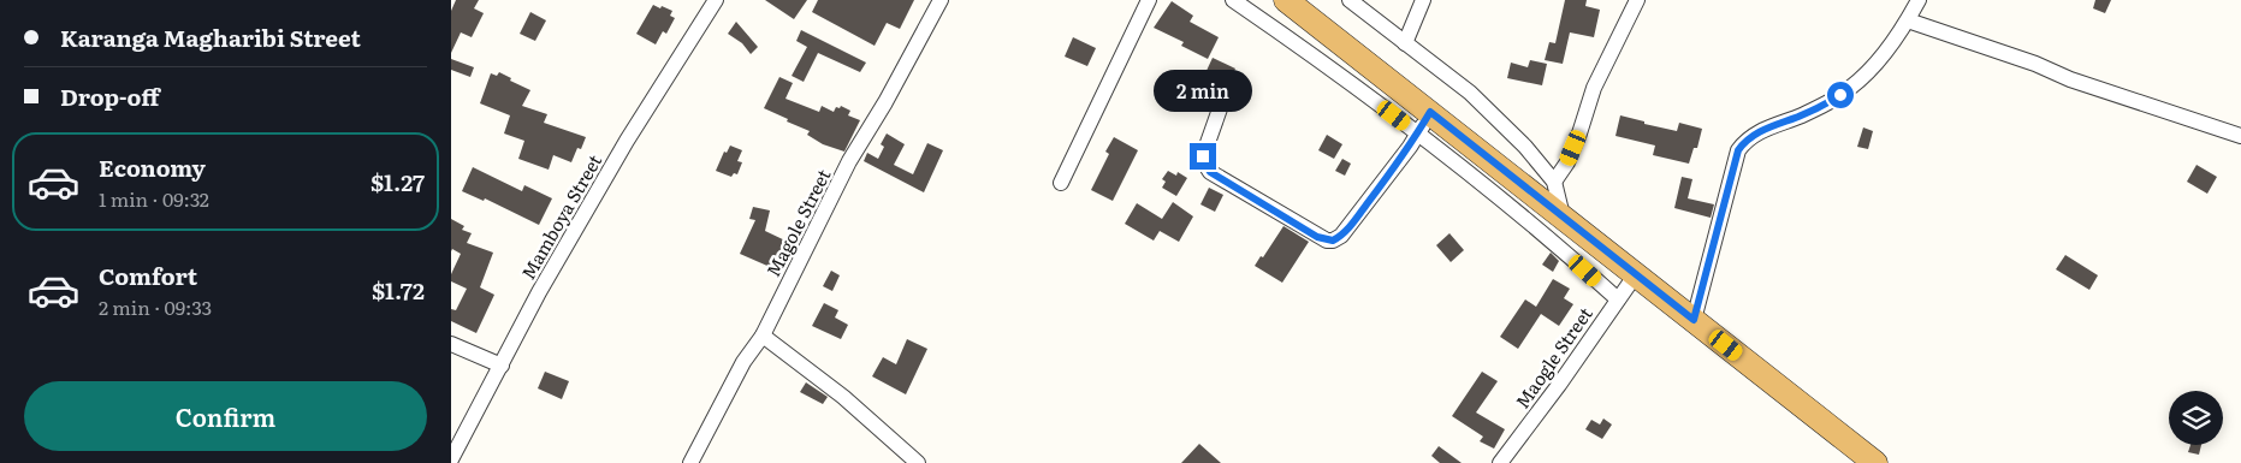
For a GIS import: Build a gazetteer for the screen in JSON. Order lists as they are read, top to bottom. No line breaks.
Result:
{"streets":{"street":["Mamboya Street","Magole Street","Maogle Street"]},"page":{"banner":["Karanga Magharibi Street","Drop-off"],"bubble":"2 min","list":[{"name":"Economy","note":"1 min · 09:32","value":"$1.27"},{"name":"Comfort","note":"2 min · 09:33","value":"$1.72"}],"buttons":"Confirm"}}
